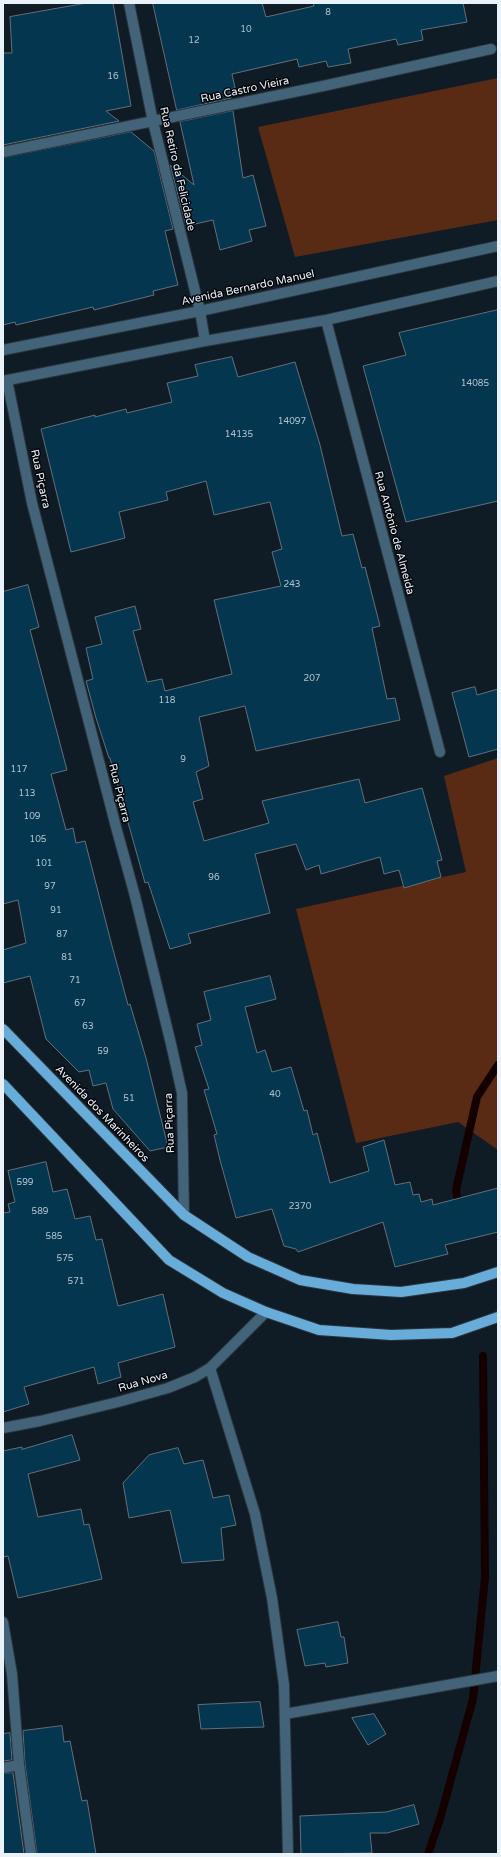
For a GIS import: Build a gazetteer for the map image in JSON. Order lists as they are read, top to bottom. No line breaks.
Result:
{"streets":{"main road":["Avenida dos Marinheiros"],"street":["Rua Castro Vieira","Rua Retiro da Felicidade","Avenida Bernardo Manuel","Rua Piçarra","Rua Antônio de Almeida","Rua Nova"]},"crossings":[["Rua Castro Vieira","Rua Retiro da Felicidade"],["Rua Retiro da Felicidade","Avenida Bernardo Manuel"],["Rua Piçarra","Avenida dos Marinheiros"]],"house_numbers":["8","10","12","16","14085","14097","14135","243","207","118","9","117","113","109","105","101","96","97","91","87","81","71","67","63","59","40","51","599","2370","589","585","575","571"]}
